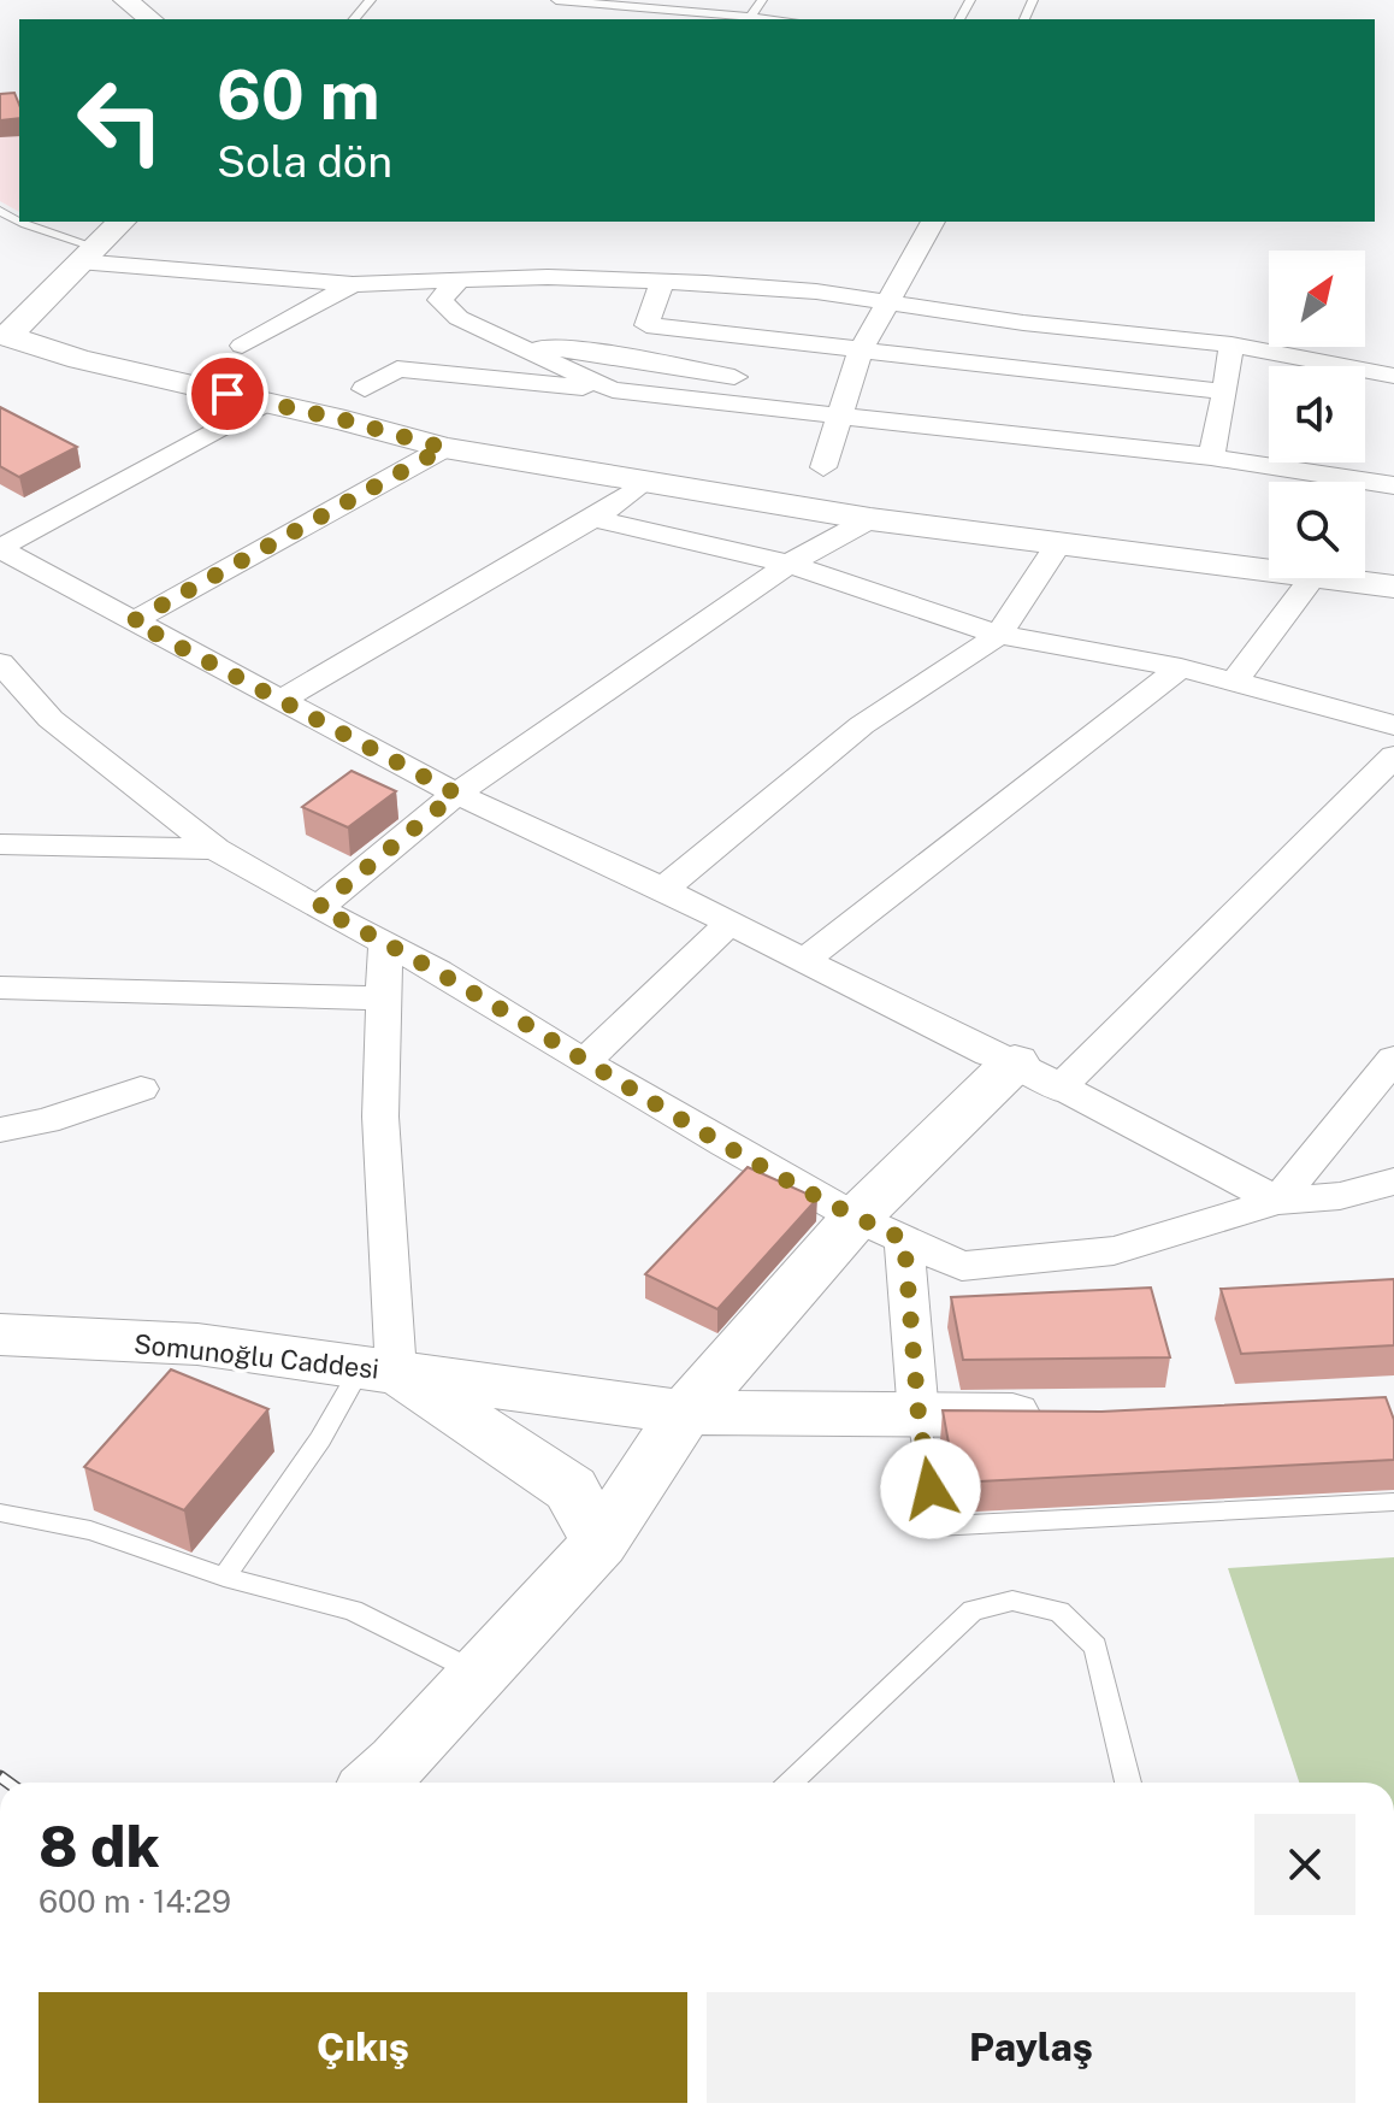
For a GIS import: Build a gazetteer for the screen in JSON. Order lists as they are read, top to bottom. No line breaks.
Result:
{"streets":{"main road":["Somunoğlu Caddesi"]},"north":"top right","page":{"turn":["60 m","Sola dön"],"heading":["8 dk","600 m · 14:29"],"buttons":["Çıkış","Paylaş"]}}
